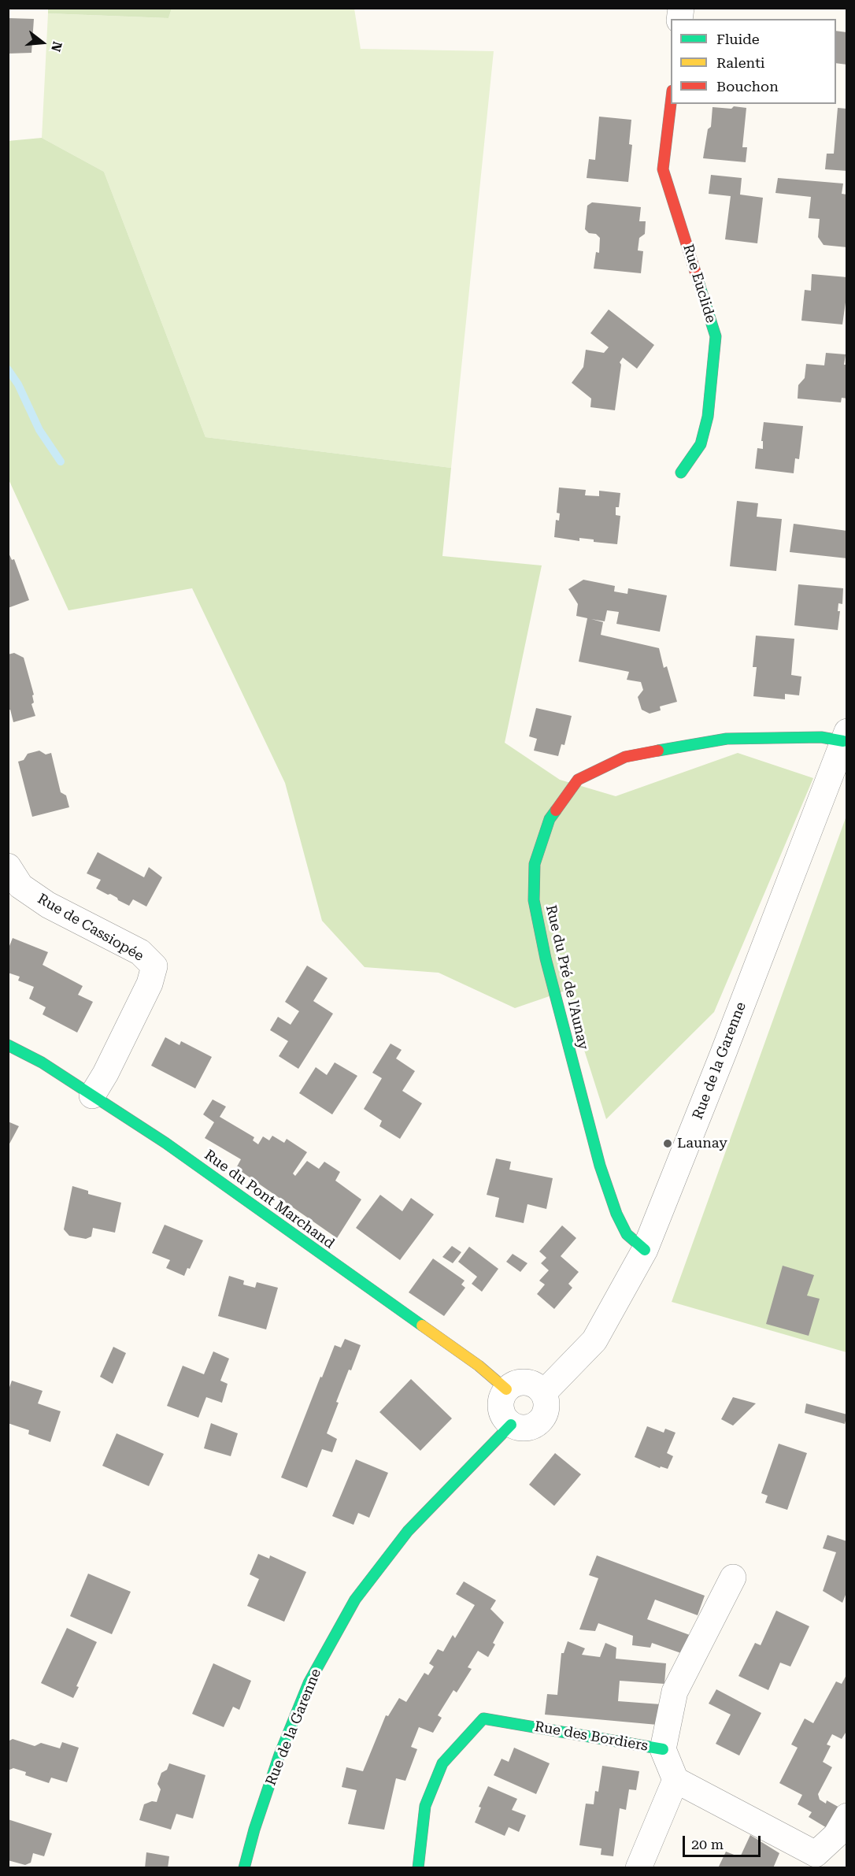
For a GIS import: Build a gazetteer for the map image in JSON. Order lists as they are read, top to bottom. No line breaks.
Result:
{"streets":{"street":["Rue Euclide","Rue de Cassiopée","Rue du Pré de l'Aunay","Rue de la Garenne","Rue du Pont Marchand","Rue des Bordiers"]},"crossings":[["Rue de Cassiopée","Rue du Pont Marchand"],["Rue du Pré de l'Aunay","Rue de la Garenne"],["Rue de la Garenne","Rue du Pont Marchand"]],"places":["Launay"],"legend":["Fluide","Ralenti","Bouchon"],"scale_bar":"20 m","north":"right"}
